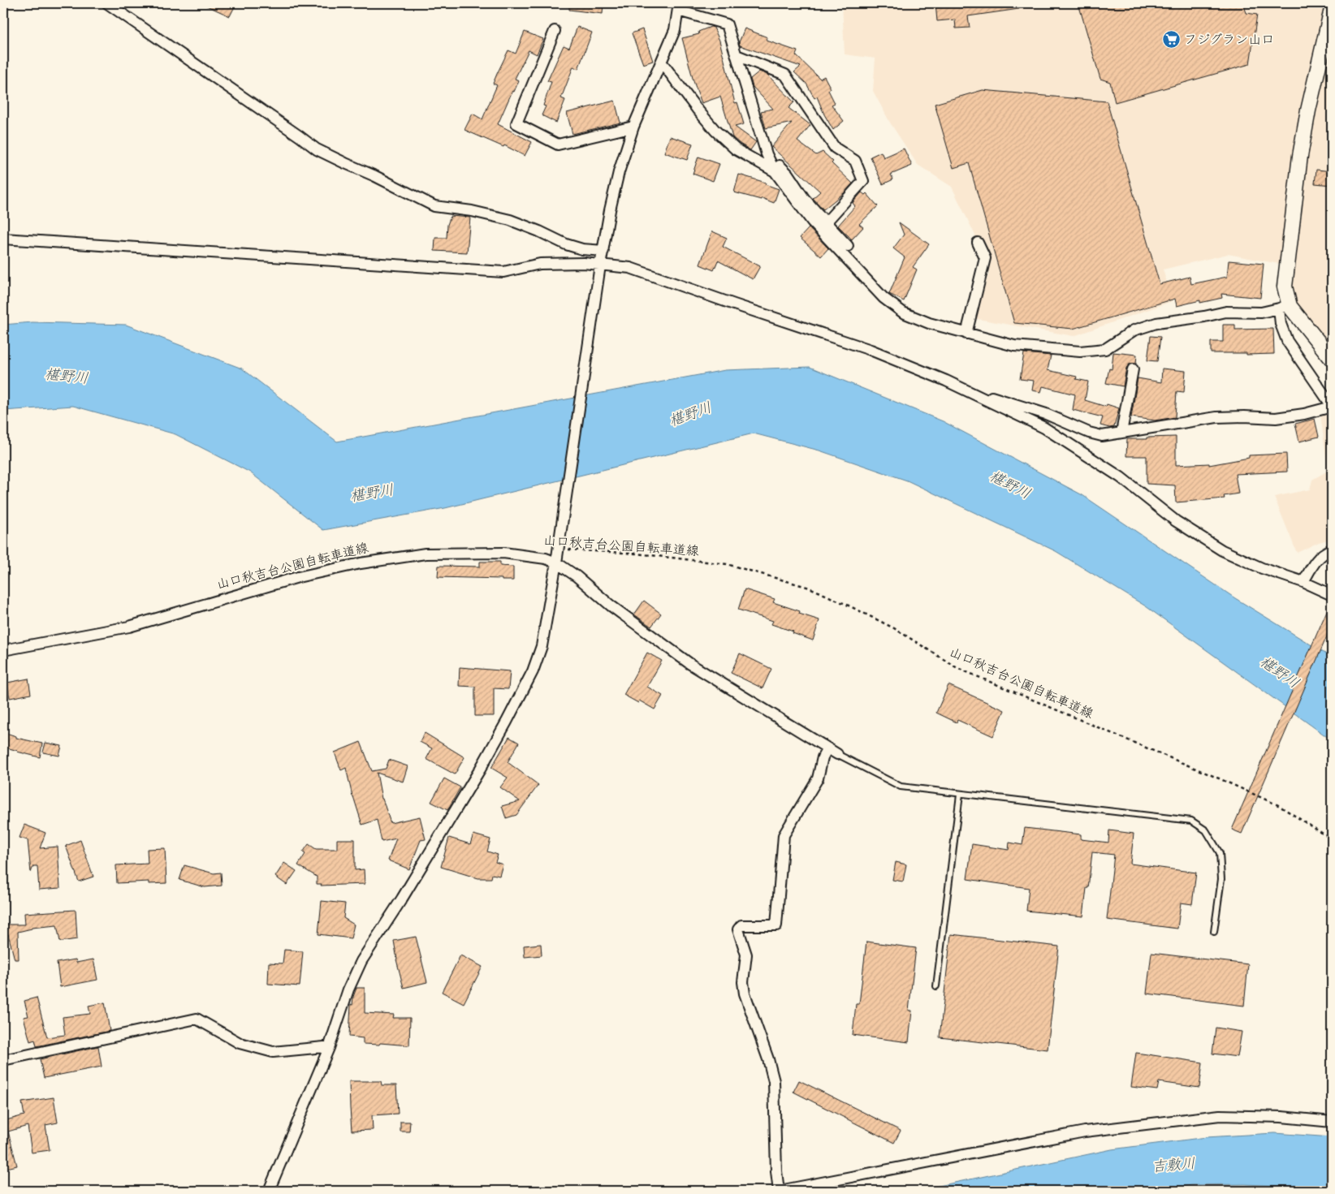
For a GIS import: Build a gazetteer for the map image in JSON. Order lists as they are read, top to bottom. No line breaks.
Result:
{"streets":{"path":["山口秋吉台公園自転車道線"]},"water":["椹野川","吉敷川"],"places":{"supermarket":["フジグラン山口"]}}
